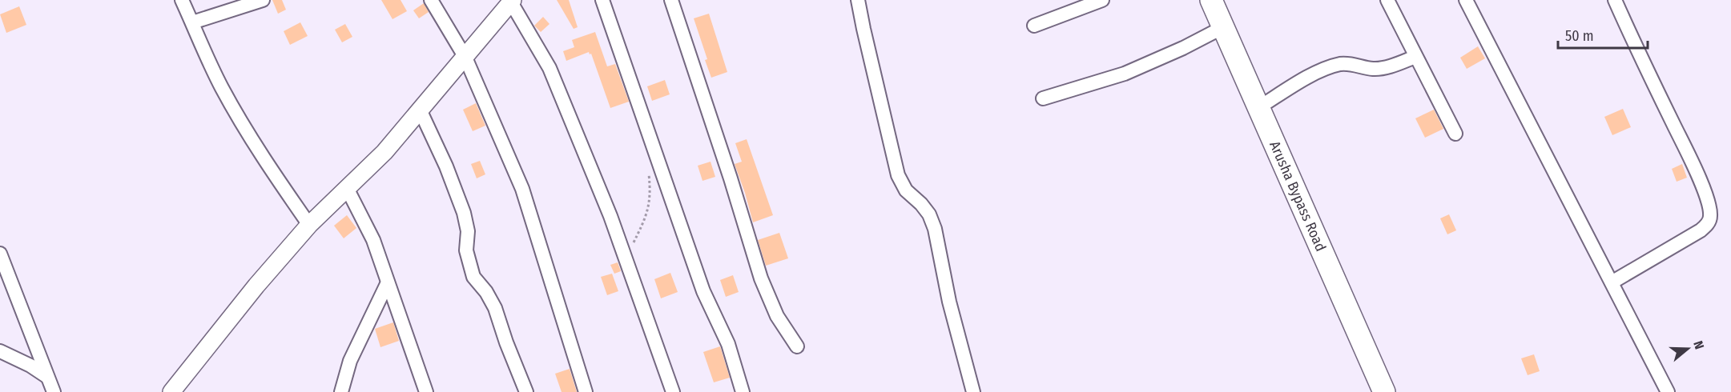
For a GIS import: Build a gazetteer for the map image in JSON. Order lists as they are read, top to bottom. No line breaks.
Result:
{"streets":{"main road":["Arusha Bypass Road"]},"scale_bar":"50 m","north":"right"}
